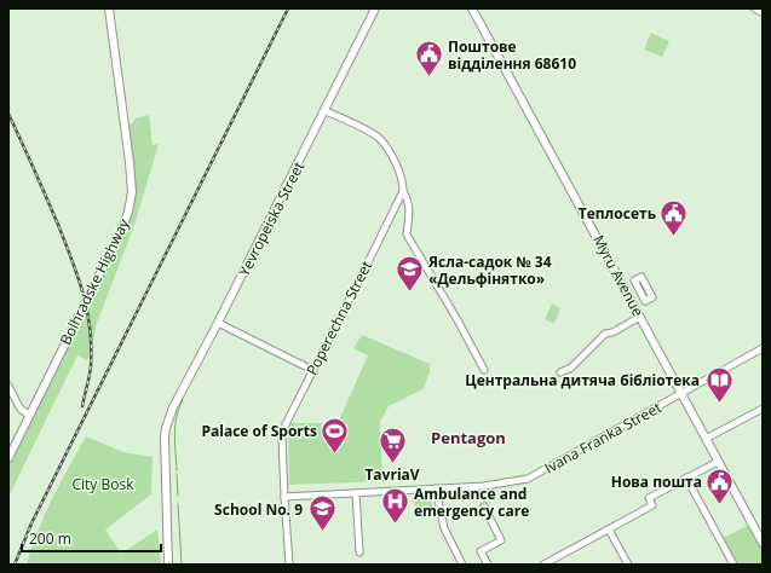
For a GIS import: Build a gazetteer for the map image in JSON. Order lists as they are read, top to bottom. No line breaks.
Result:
{"streets":{"main road":["Yevropeiska Street","Myru Avenue","Bolhradske Highway"],"street":["Poperechna Street","Ivana Franka Street"]},"crossings":[["Myru Avenue","Ivana Franka Street"],["Poperechna Street","Ivana Franka Street"]],"districts":["Pentagon"],"parks":["City Bosk"],"places":{"public building":["Поштове відділення 68610","Теплосеть","Нова пошта"],"school or university":["Ясла-садок № 34 «Дельфінятко»","School No. 9"],"library":["Центральна дитяча бібліотека"],"sports":["Palace of Sports"],"supermarket":["TavriaV"],"hospital":["Ambulance and emergency care"]},"scale_bar":"200 m"}
